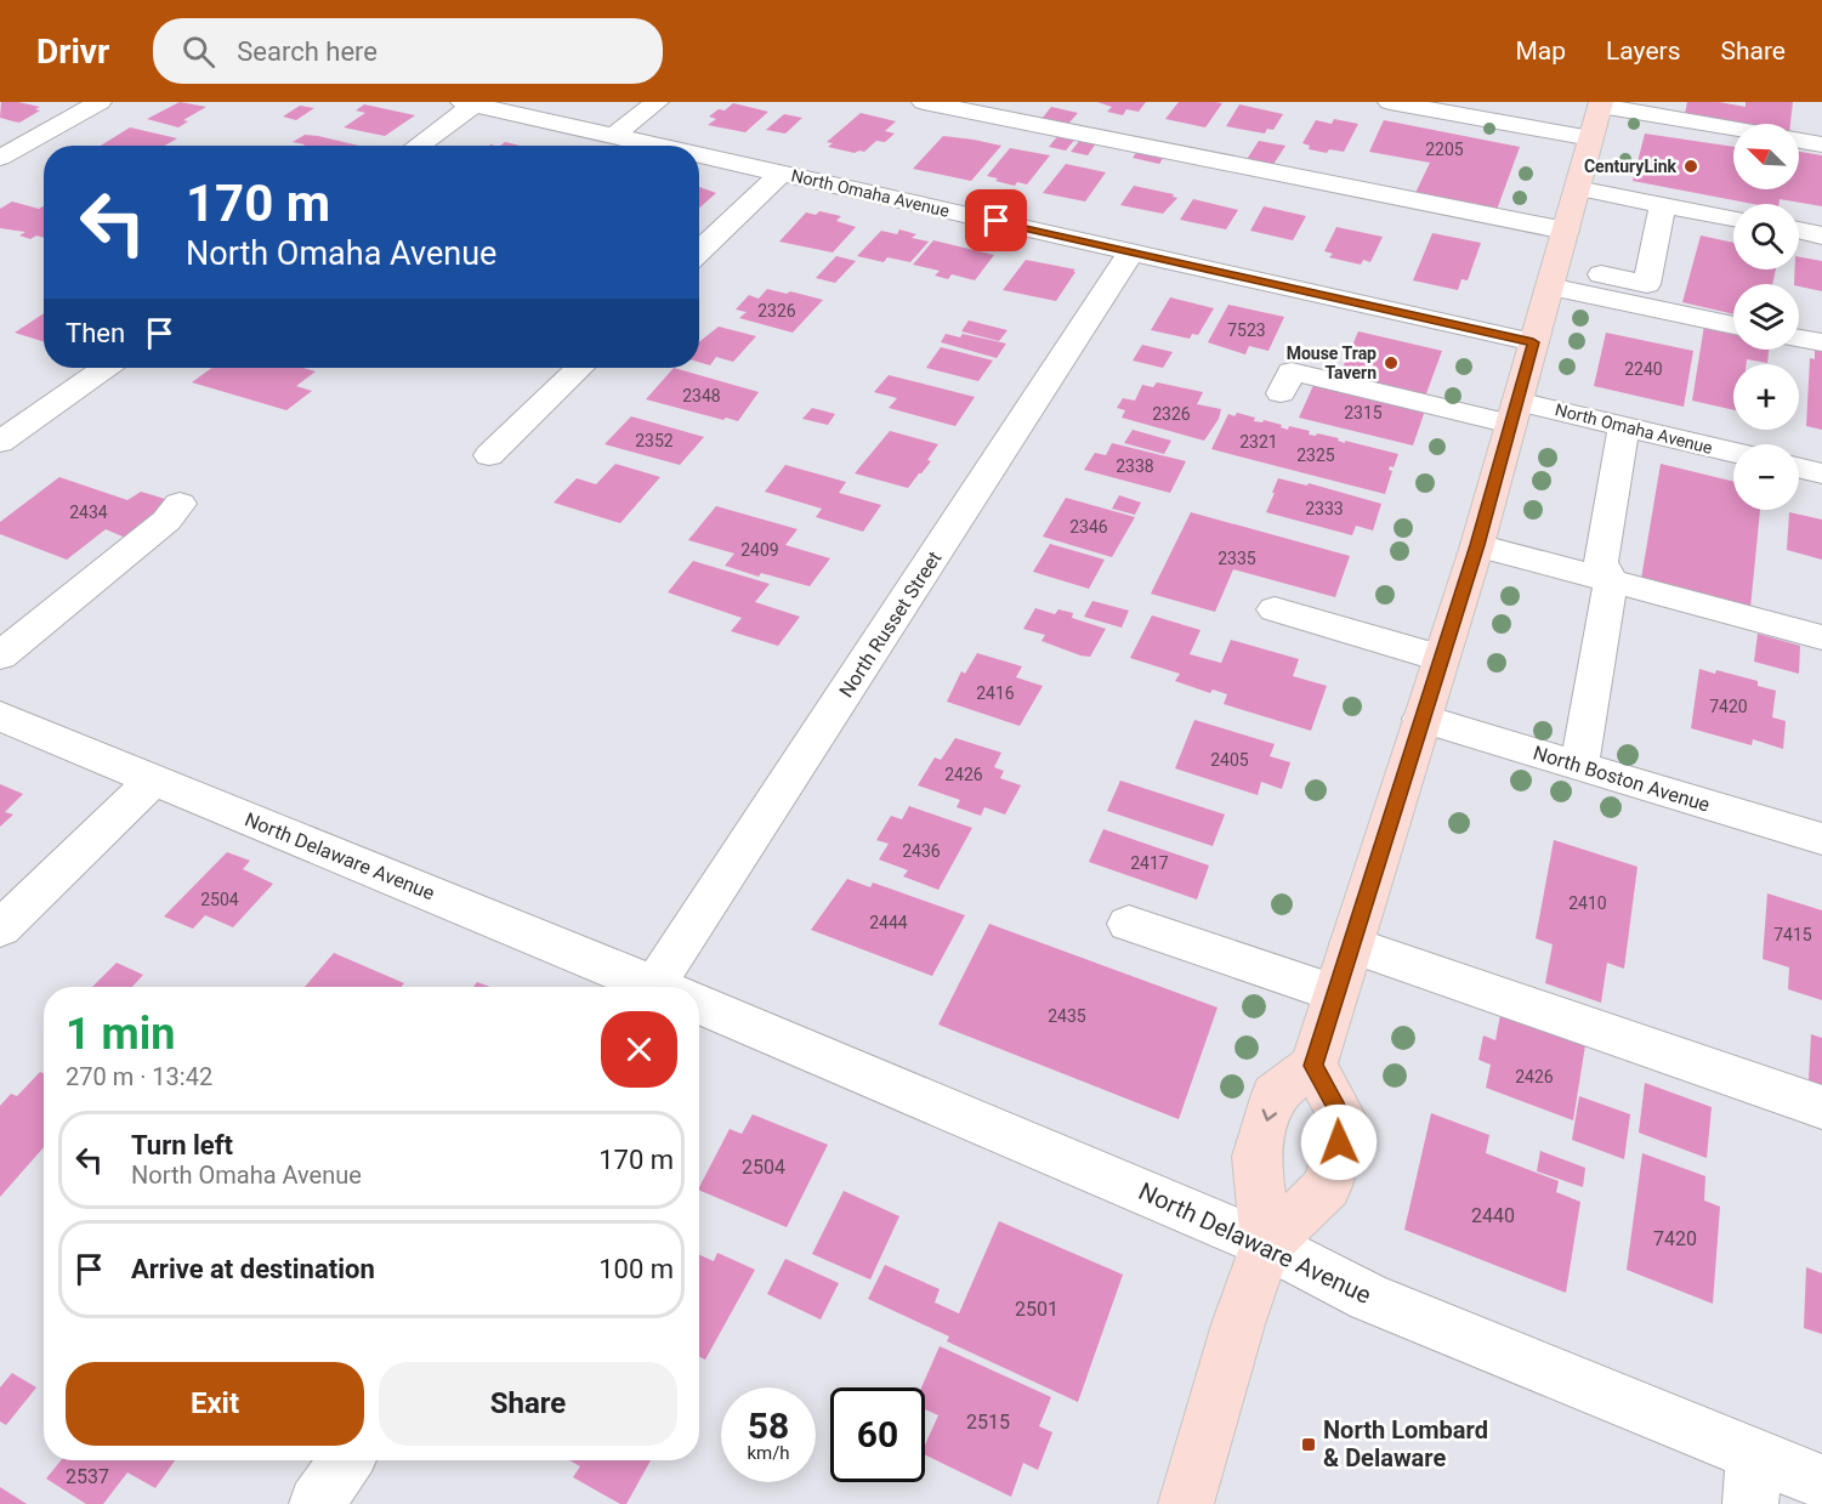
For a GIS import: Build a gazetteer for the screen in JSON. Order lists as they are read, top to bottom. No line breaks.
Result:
{"streets":{"street":["North Omaha Avenue","North Russet Street","North Boston Avenue","North Delaware Avenue"]},"crossings":[["North Omaha Avenue","North Russet Street"]],"places":{"other":["CenturyLink","Mouse Trap Tavern"],"transit":["North Lombard & Delaware"]},"house_numbers":["2205","2326","7523","2240","2348","2315","2326","2352","2321","2325","2338","2333","2434","2346","2409","2335","2416","7420","2405","2426","2436","2417","2504","2410","2444","7415","2435","2426","2504","2440","7420","2501","2515","2537"],"north":"top left","page":{"header":"Drivr","search":"Search here","nav":["Map","Layers","Share"],"map_buttons":["+","−"],"turn":["170 m","North Omaha Avenue"],"then":"Then","heading":["1 min","270 m · 13:42"],"list":[{"name":"Turn left","note":"North Omaha Avenue","value":"170 m"},{"name":"Arrive at destination","value":"100 m"}],"buttons":["Exit","Share"],"speed":"58 km/h","limit":"60"}}
